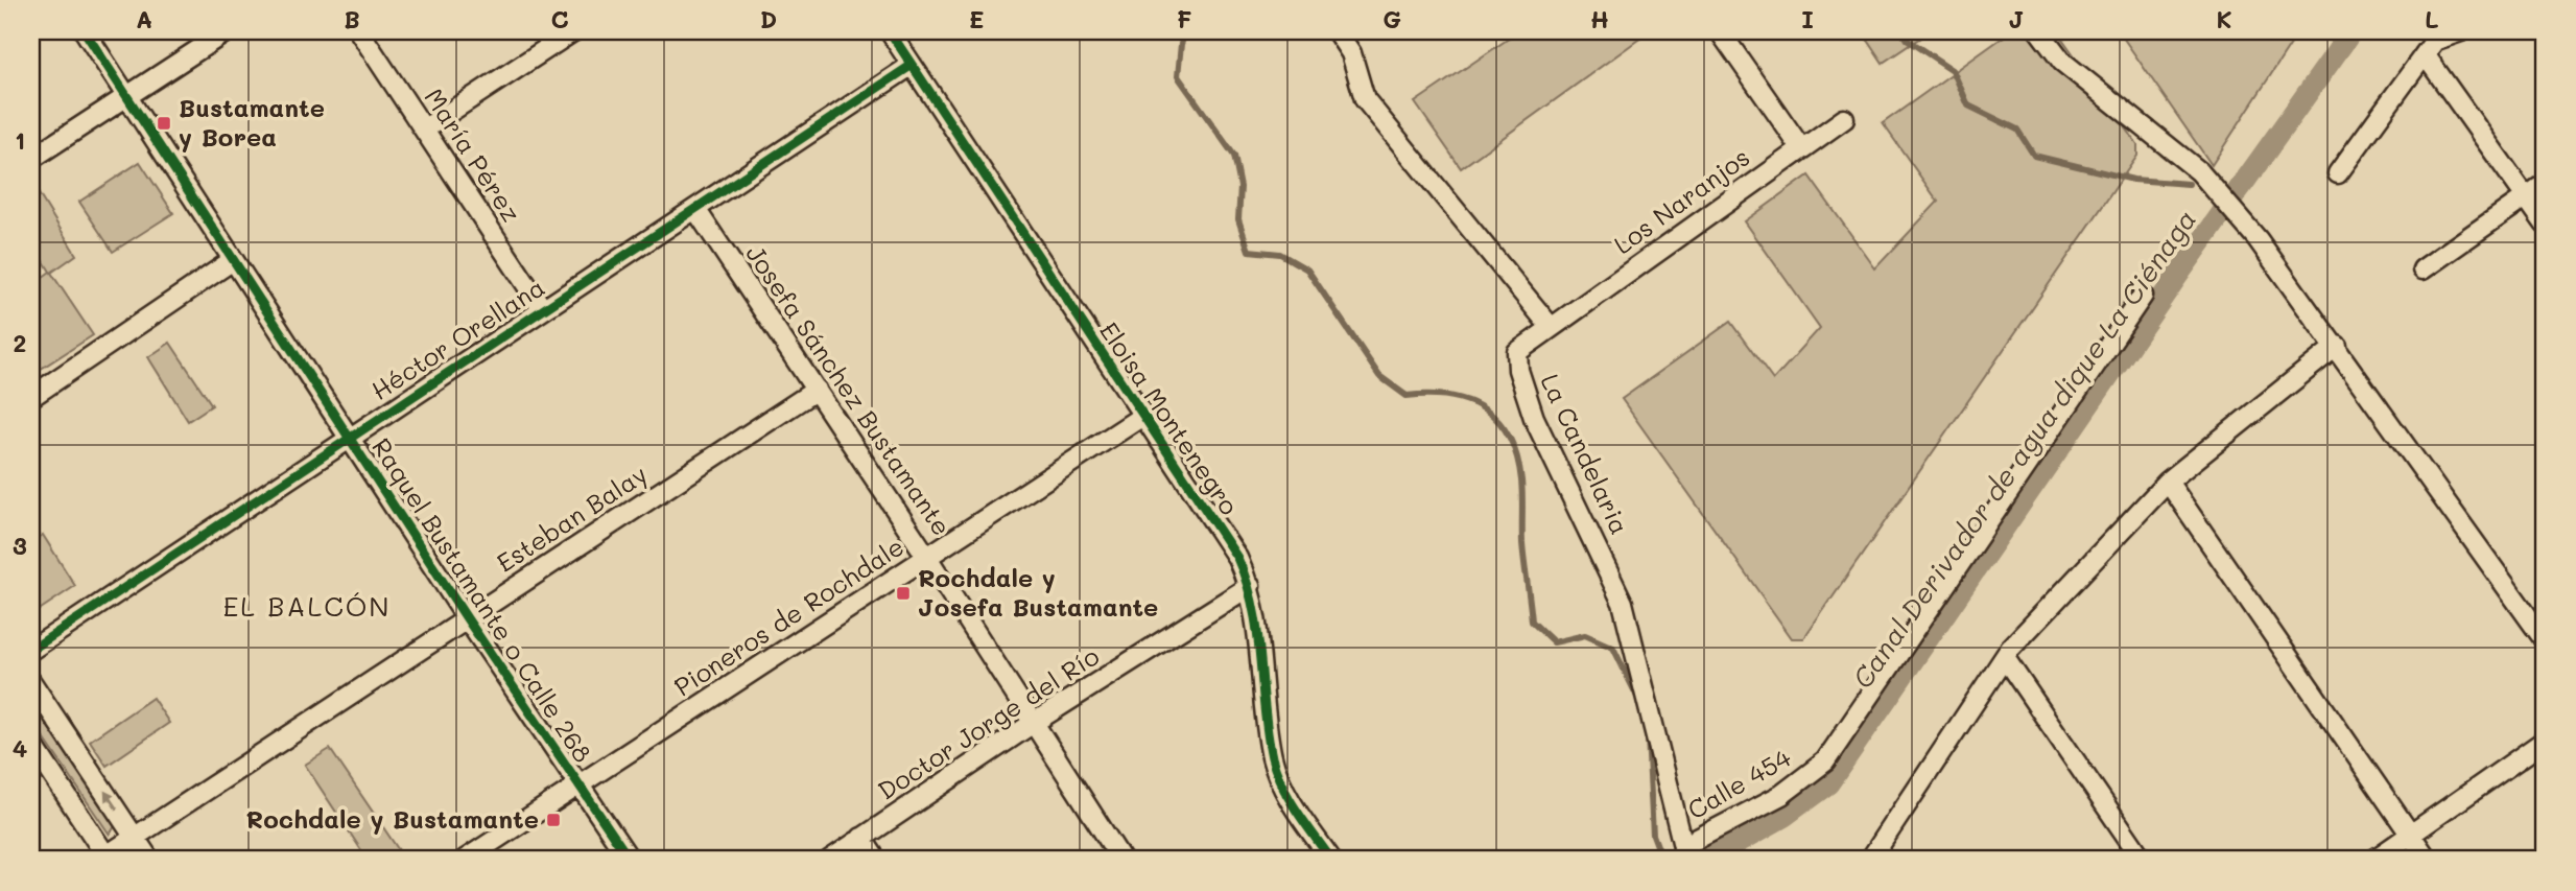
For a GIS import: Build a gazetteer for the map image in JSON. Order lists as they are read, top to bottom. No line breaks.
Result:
{"streets":{"street":["María Pérez","Los Naranjos","Héctor Orellana","Josefa Sánchez Bustamante","Eloisa Montenegro","La Candelaria","Esteban Balay","Raquel Bustamante o Calle 268","Pioneros de Rochdale","Doctor Jorge del Río","Calle 454"]},"crossings":[["María Pérez","Héctor Orellana"],["Los Naranjos","La Candelaria"],["Héctor Orellana","Josefa Sánchez Bustamante"],["Héctor Orellana","Eloisa Montenegro"],["Héctor Orellana","Raquel Bustamante o Calle 268"],["Josefa Sánchez Bustamante","Esteban Balay"],["Josefa Sánchez Bustamante","Pioneros de Rochdale"],["Josefa Sánchez Bustamante","Doctor Jorge del Río"],["Eloisa Montenegro","Pioneros de Rochdale"],["Eloisa Montenegro","Doctor Jorge del Río"],["La Candelaria","Calle 454"],["Esteban Balay","Raquel Bustamante o Calle 268"],["Raquel Bustamante o Calle 268","Pioneros de Rochdale"]],"districts":["EL BALCÓN"],"water":["Canal Derivador de agua dique La Ciénaga"],"places":{"transit":["Bustamante y Borea","Rochdale y Josefa Bustamante","Rochdale y Bustamante"]},"grid":{"columns":["A","B","C","D","E","F","G","H","I","J","K","L"],"rows":["1","2","3","4"]}}
